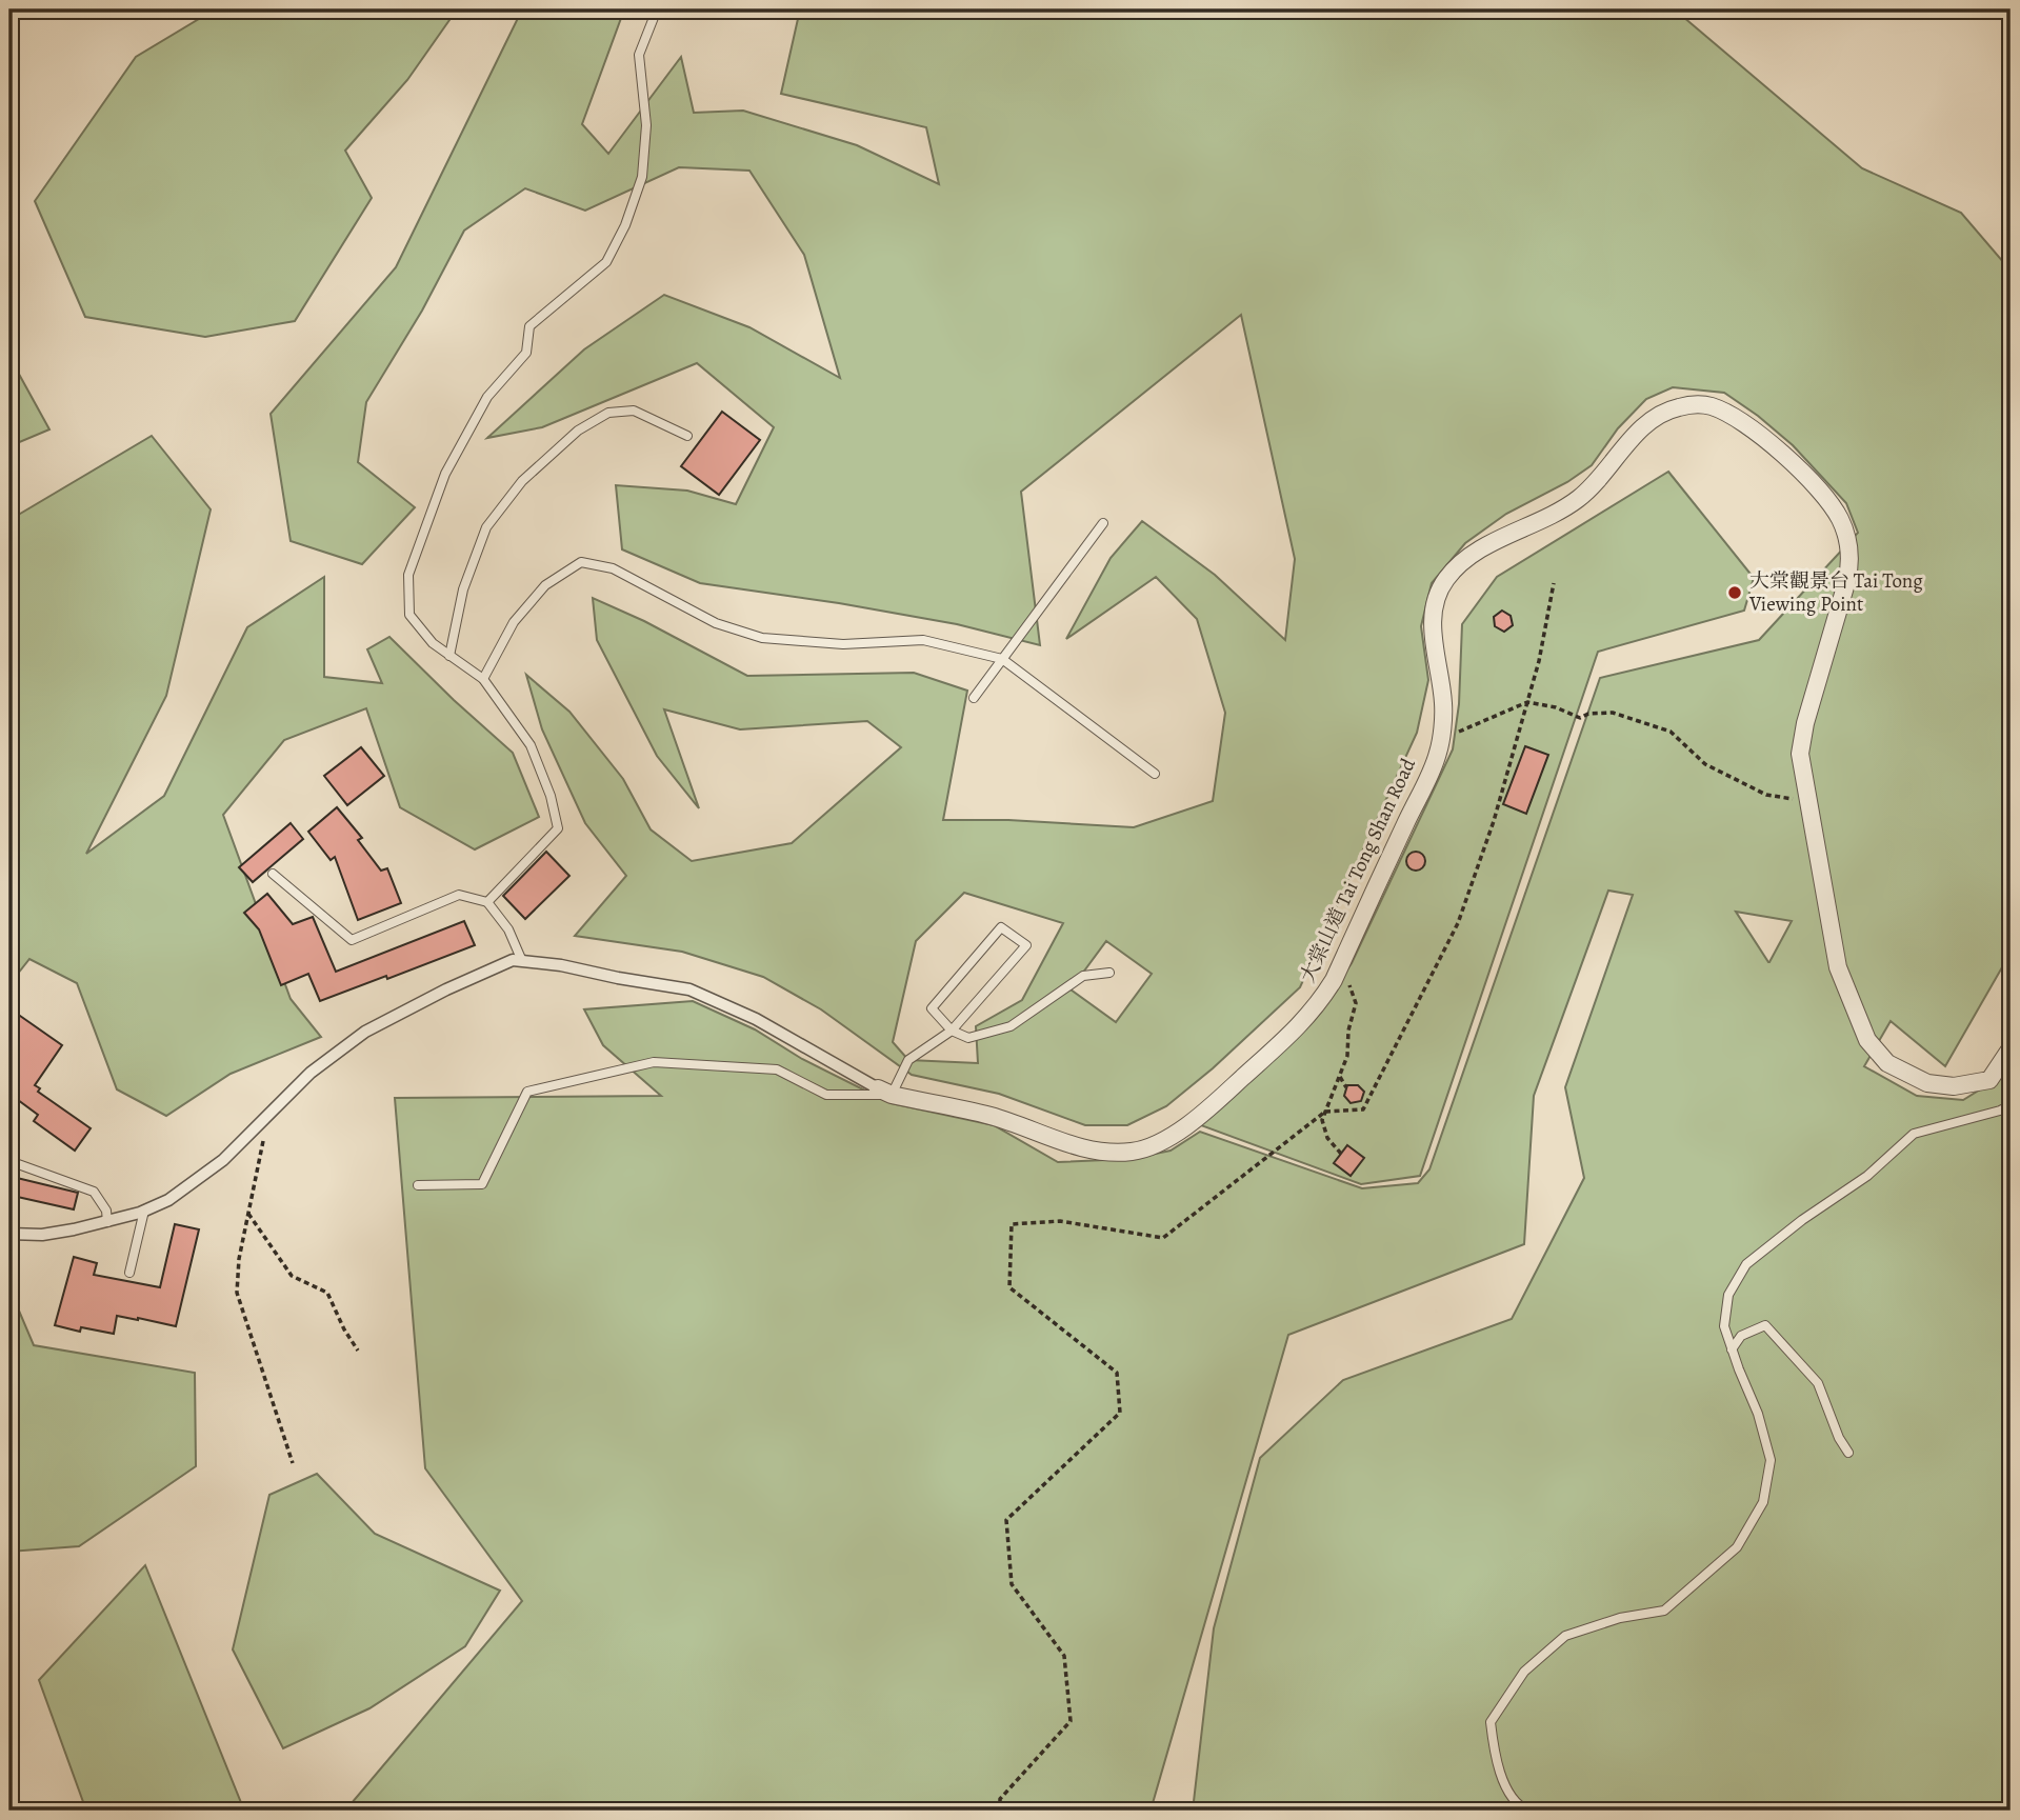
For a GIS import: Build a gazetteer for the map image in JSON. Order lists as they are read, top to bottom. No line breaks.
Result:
{"streets":{"street":["大棠山道 Tai Tong Shan Road"]},"places":["大棠觀景台 Tai Tong Viewing Point"]}
